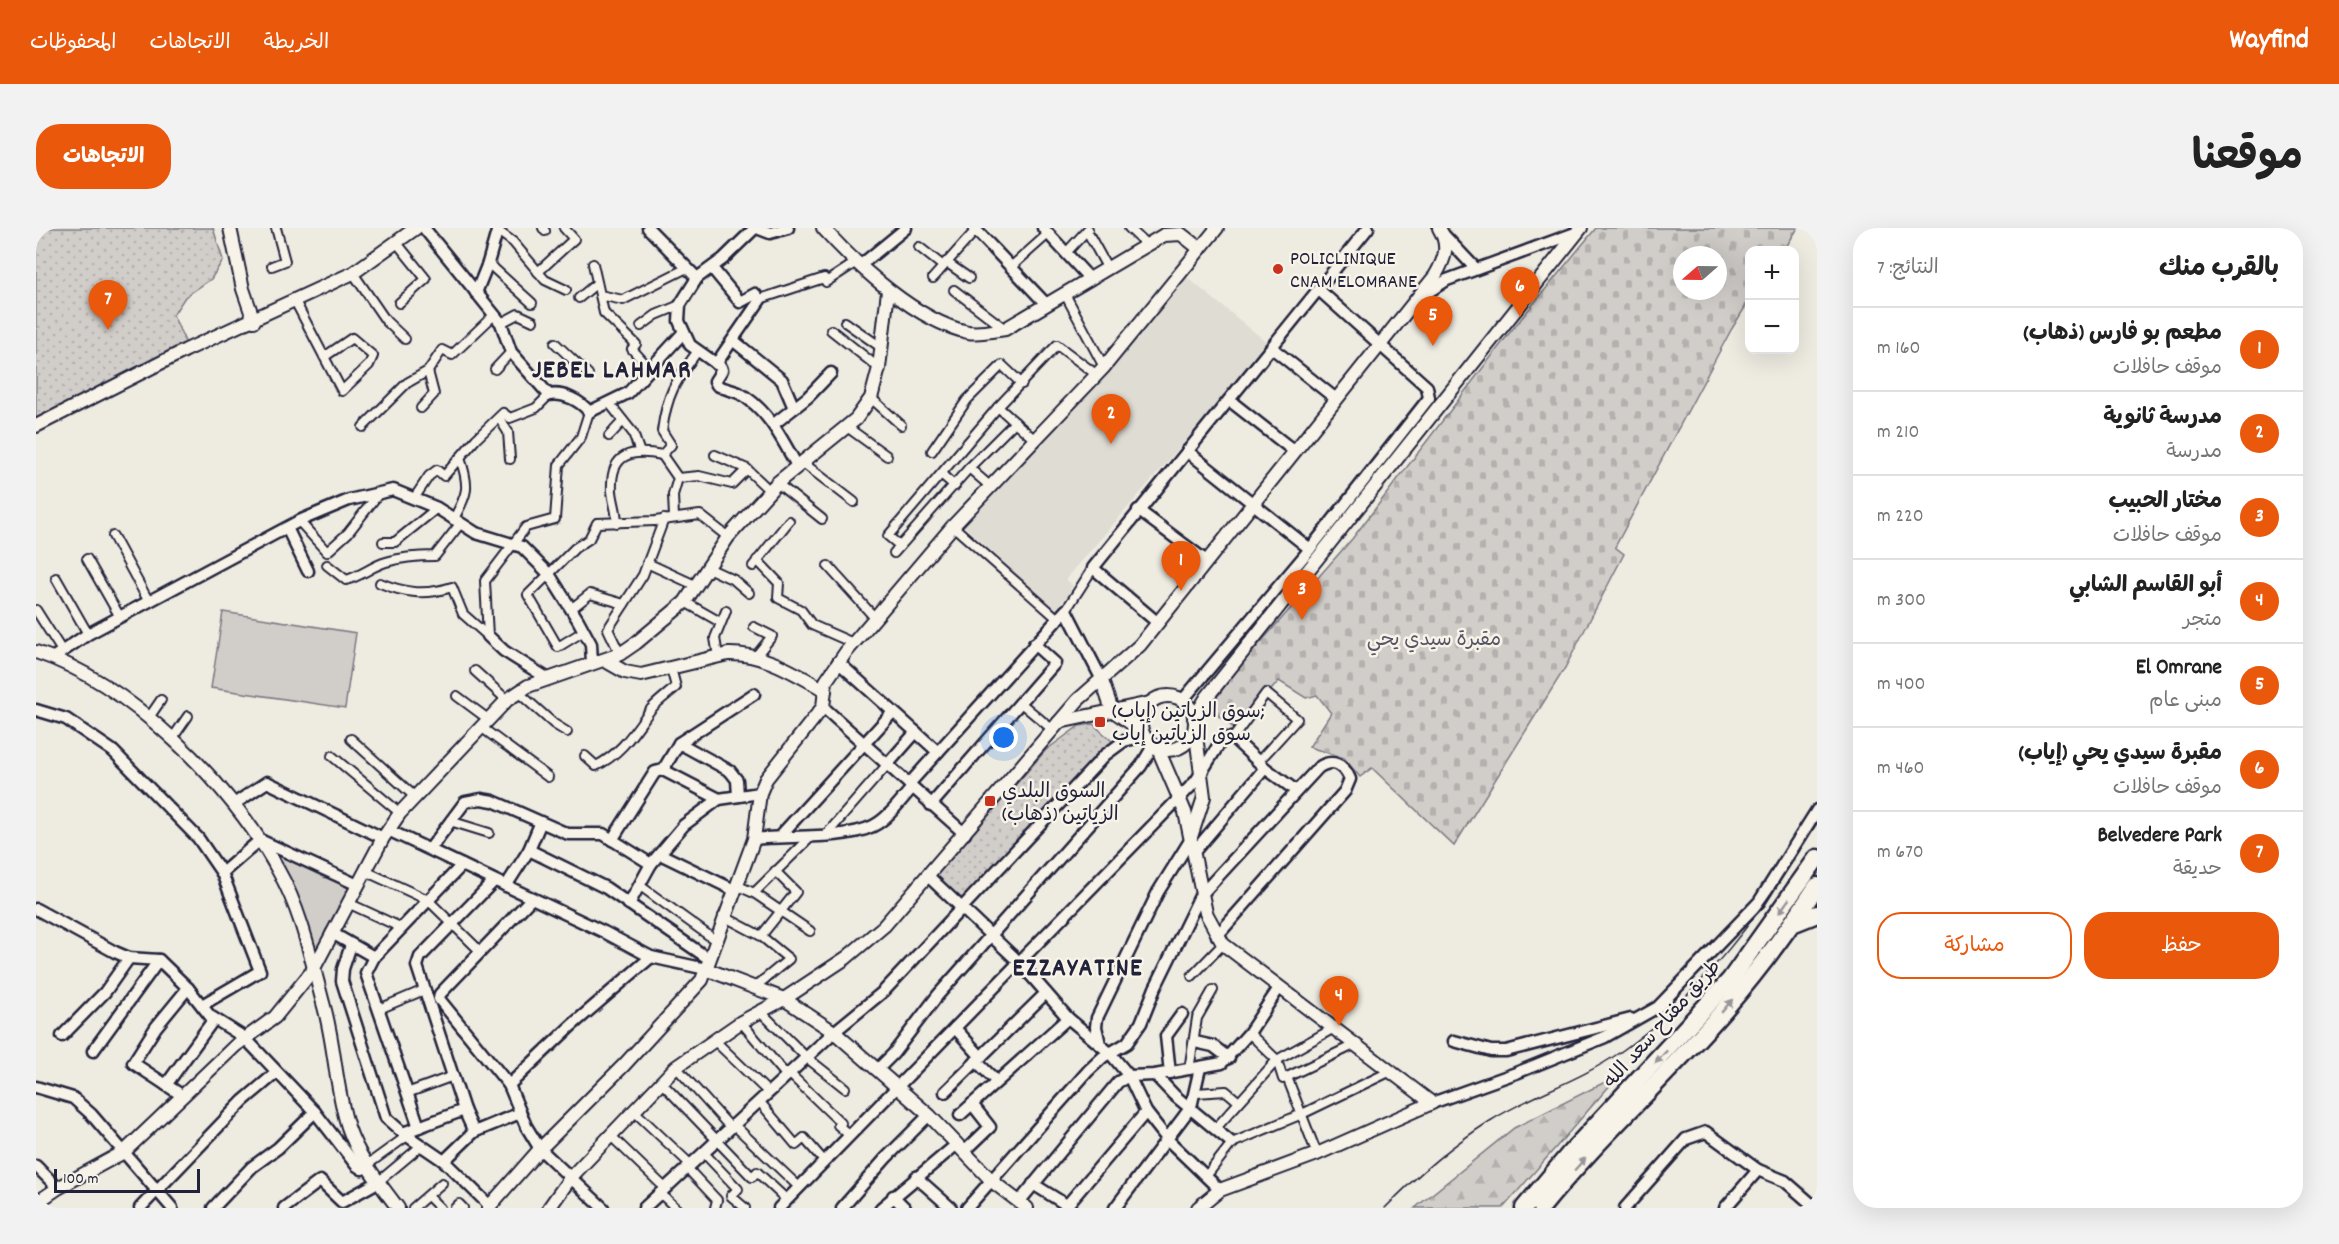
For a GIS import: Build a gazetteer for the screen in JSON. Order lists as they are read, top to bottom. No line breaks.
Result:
{"streets":{"highway":["طريق مفتاح سعد الله"]},"districts":["JEBEL LAHMAR","EZZAYATINE"],"parks":["مقبرة سيدي يحي"],"places":{"other":["POLICLINIQUE CNAM ELOMRANE"],"transit":["سوق الزياتين (إياب); سوق الزياتين إياب","السوق البلدي الزياتين (ذهاب)"]},"scale_bar":"100 m","north":"left","page":{"header":"Wayfind","nav":["الخريطة","الاتجاهات","المحفوظات"],"title":"موقعنا","buttons":["الاتجاهات",["حفظ","مشاركة"]],"heading":["بالقرب منك","النتائج: 7"],"map_buttons":["+","−"],"pins":["6","7","5","2","1","3","4"],"list":[{"mark":"1","name":"مطعم بو فارس (ذهاب)","note":"موقف حافلات","value":"160 m"},{"mark":"2","name":"مدرسة ثانوية","note":"مدرسة","value":"210 m"},{"mark":"3","name":"مختار الحبيب","note":"موقف حافلات","value":"220 m"},{"mark":"4","name":"أبو القاسم الشابي","note":"متجر","value":"300 m"},{"mark":"5","name":"El Omrane","note":"مبنى عام","value":"400 m"},{"mark":"6","name":"مقبرة سيدي يحي (إياب)","note":"موقف حافلات","value":"460 m"},{"mark":"7","name":"Belvedere Park","note":"حديقة","value":"670 m"}],"scale":"100 m"}}
